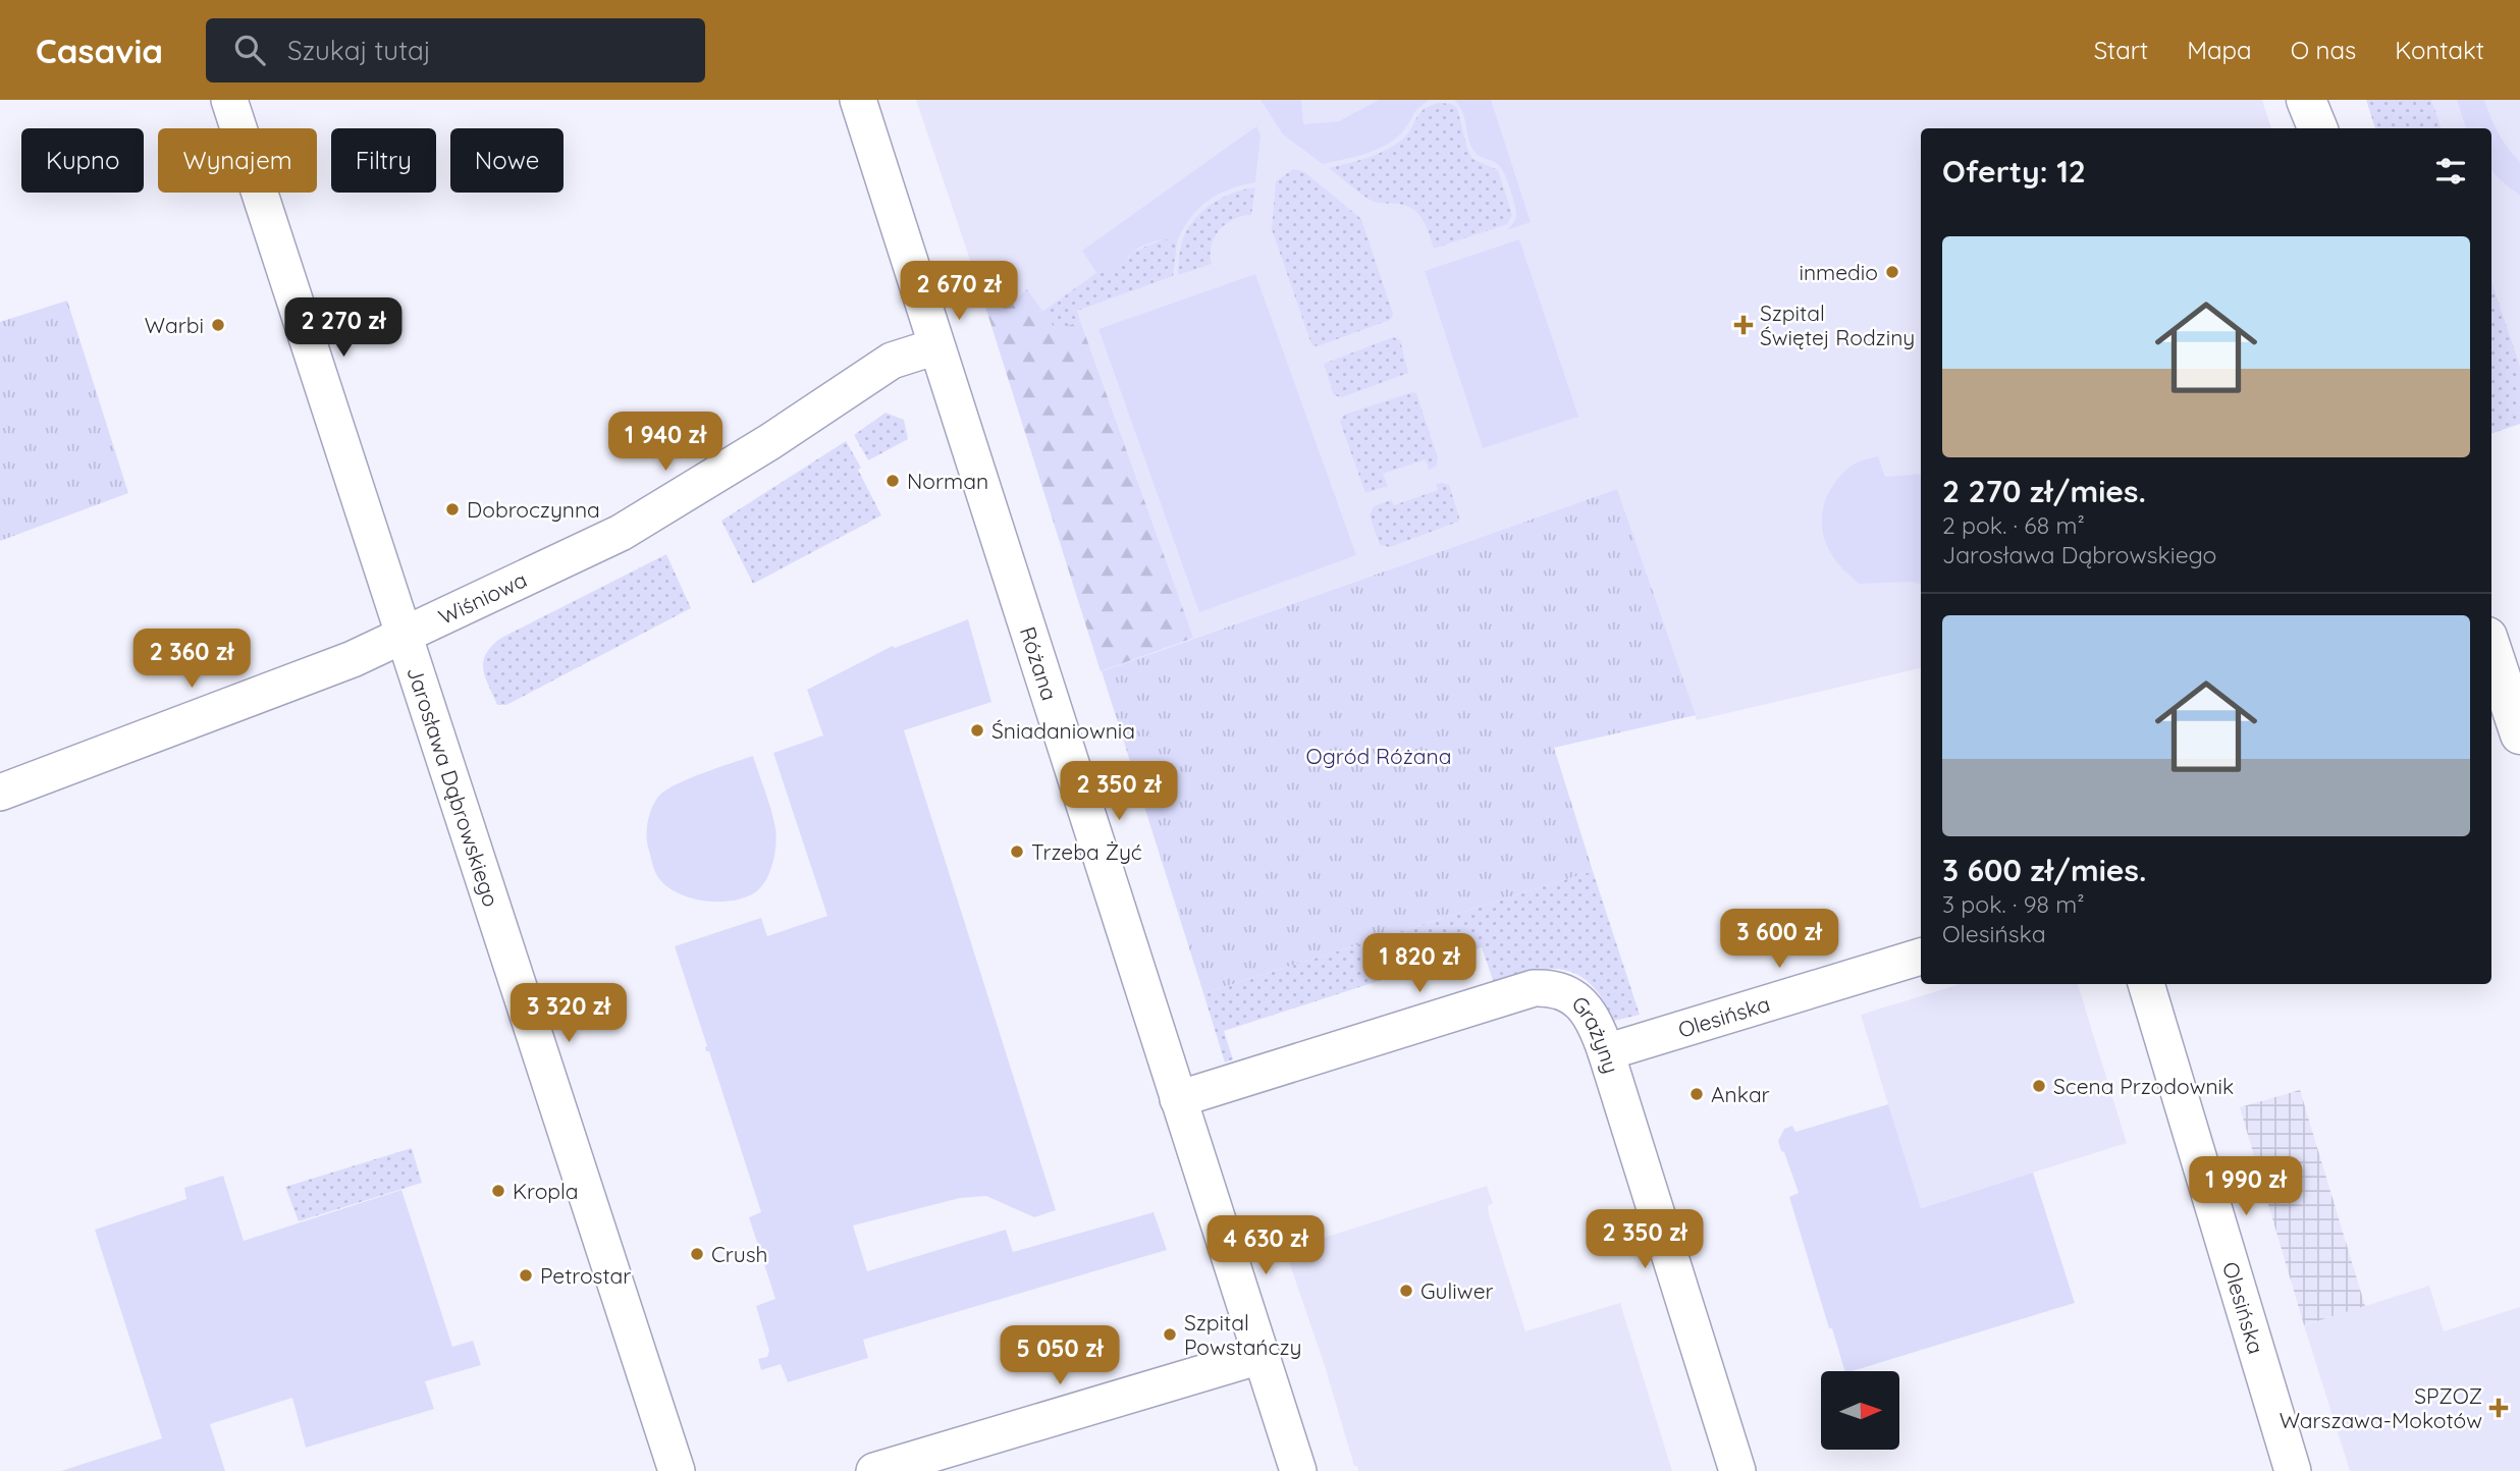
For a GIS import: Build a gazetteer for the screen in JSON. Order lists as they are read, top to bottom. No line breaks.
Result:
{"streets":{"street":["Wiśniowa","Różana","Jarosława Dąbrowskiego","Olesińska","Grażyny"]},"crossings":[["Wiśniowa","Różana"],["Wiśniowa","Jarosława Dąbrowskiego"],["Różana","Grażyny"],["Olesińska","Grażyny"]],"parks":["Ogród Różana"],"places":{"other":["inmedio","Warbi","Norman","Dobroczynna","Śniadaniownia","Trzeba Żyć","Scena Przodownik","Ankar","Kropla","Crush","Petrostar","Guliwer","Szpital Powstańczy"],"health":["Szpital Świętej Rodziny","SPZOZ Warszawa-Mokotów"]},"north":"right","page":{"header":"Casavia","search":"Szukaj tutaj","nav":["Start","Mapa","O nas","Kontakt"],"chip":["Kupno","Wynajem","Filtry","Nowe"],"heading":"Oferty: 12","list":[{"name":"2 270 zł/mies.","note":"2 pok. · 68 m² · Jarosława Dąbrowskiego"},{"name":"3 600 zł/mies.","note":"3 pok. · 98 m² · Olesińska"}],"price":["2 670 zł","2 270 zł","1 940 zł","2 360 zł","2 350 zł","3 600 zł","1 820 zł","3 320 zł","1 990 zł","2 350 zł","4 630 zł","5 050 zł"]}}
